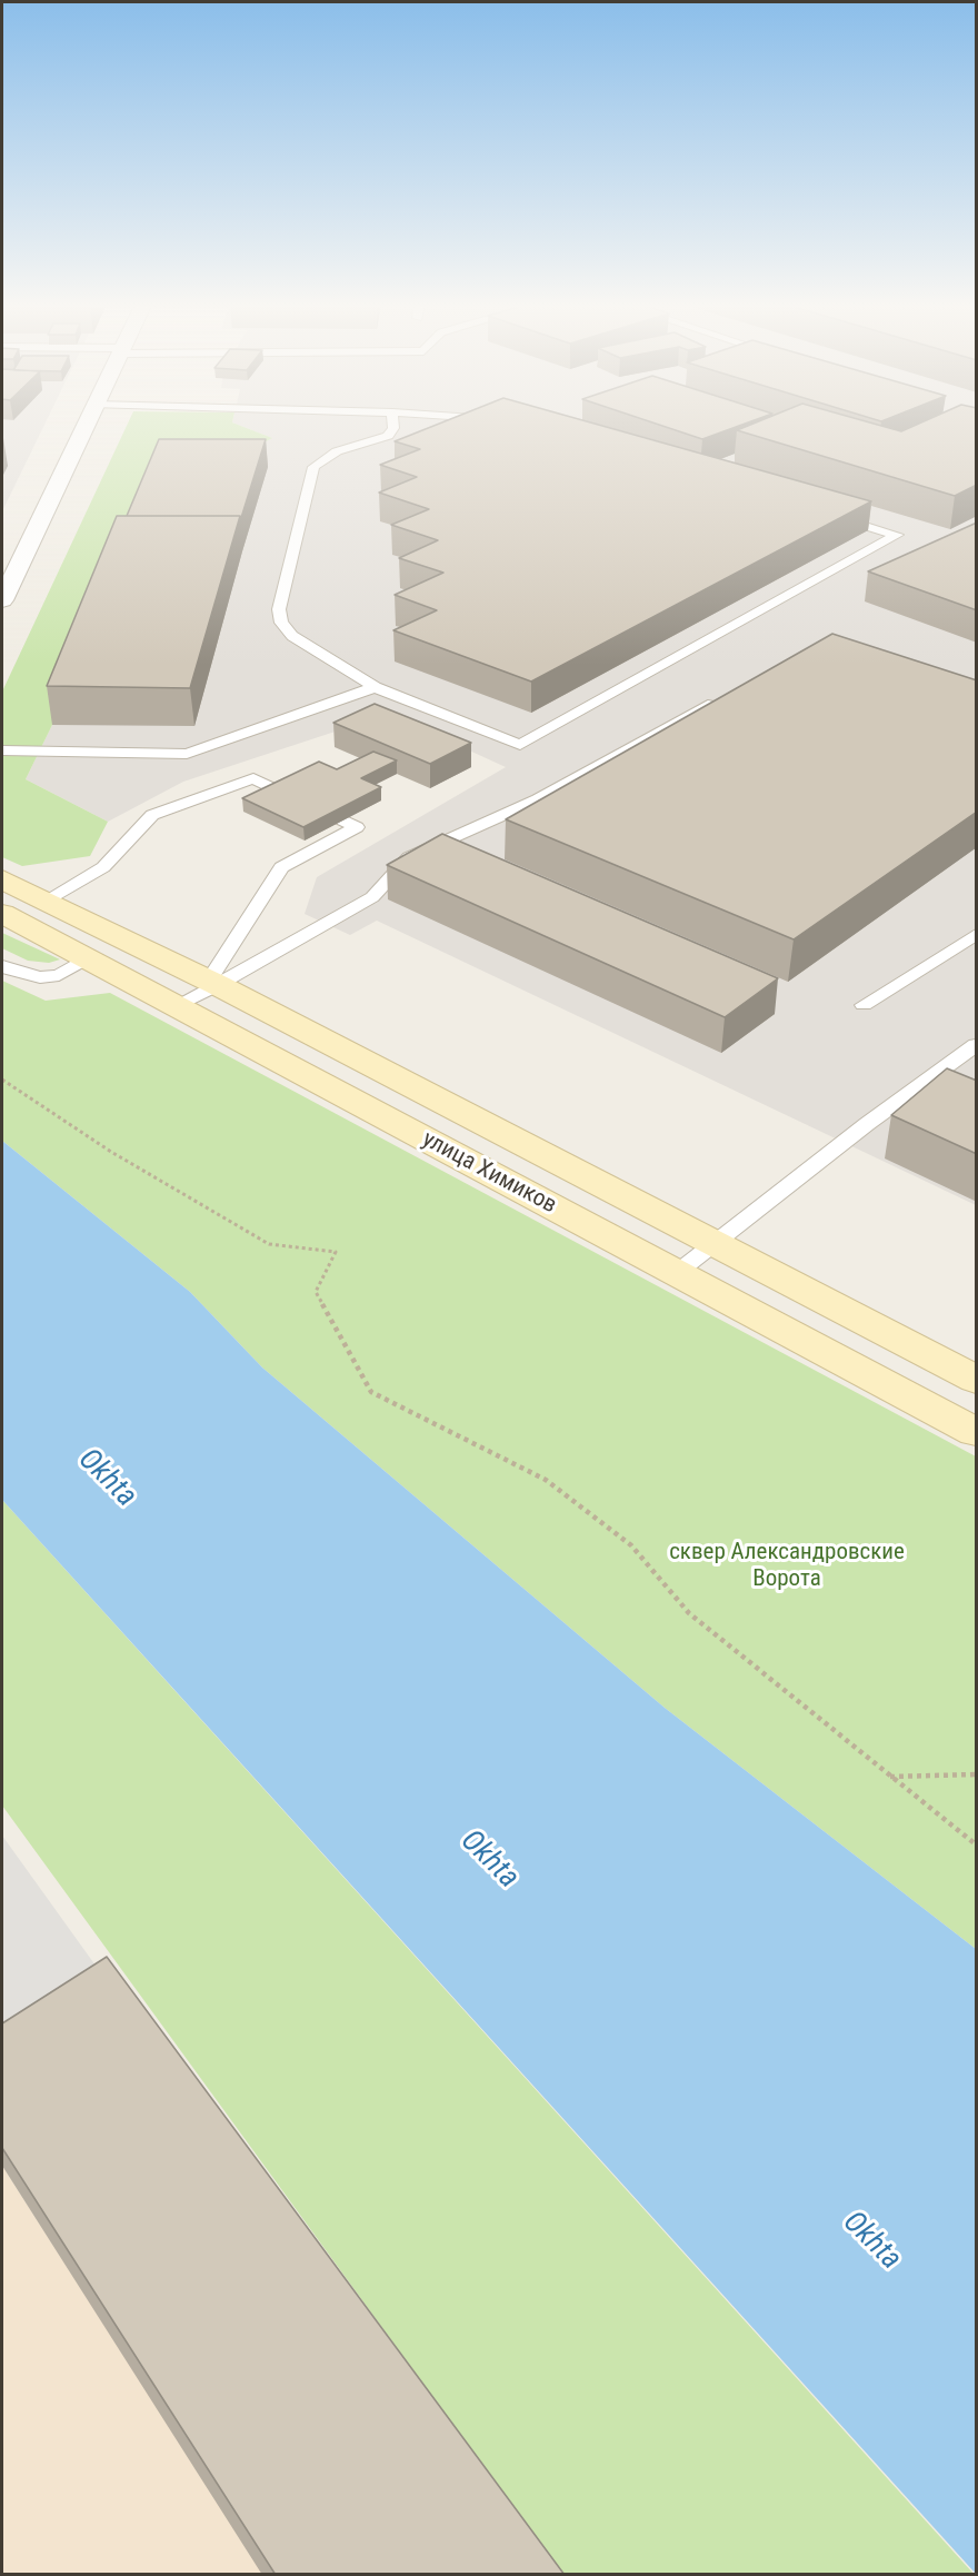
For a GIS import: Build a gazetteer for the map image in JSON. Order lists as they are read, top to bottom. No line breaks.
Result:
{"streets":{"street":["улица Химиков"]},"water":["Okhta"],"parks":["сквер Александровские Ворота"]}
